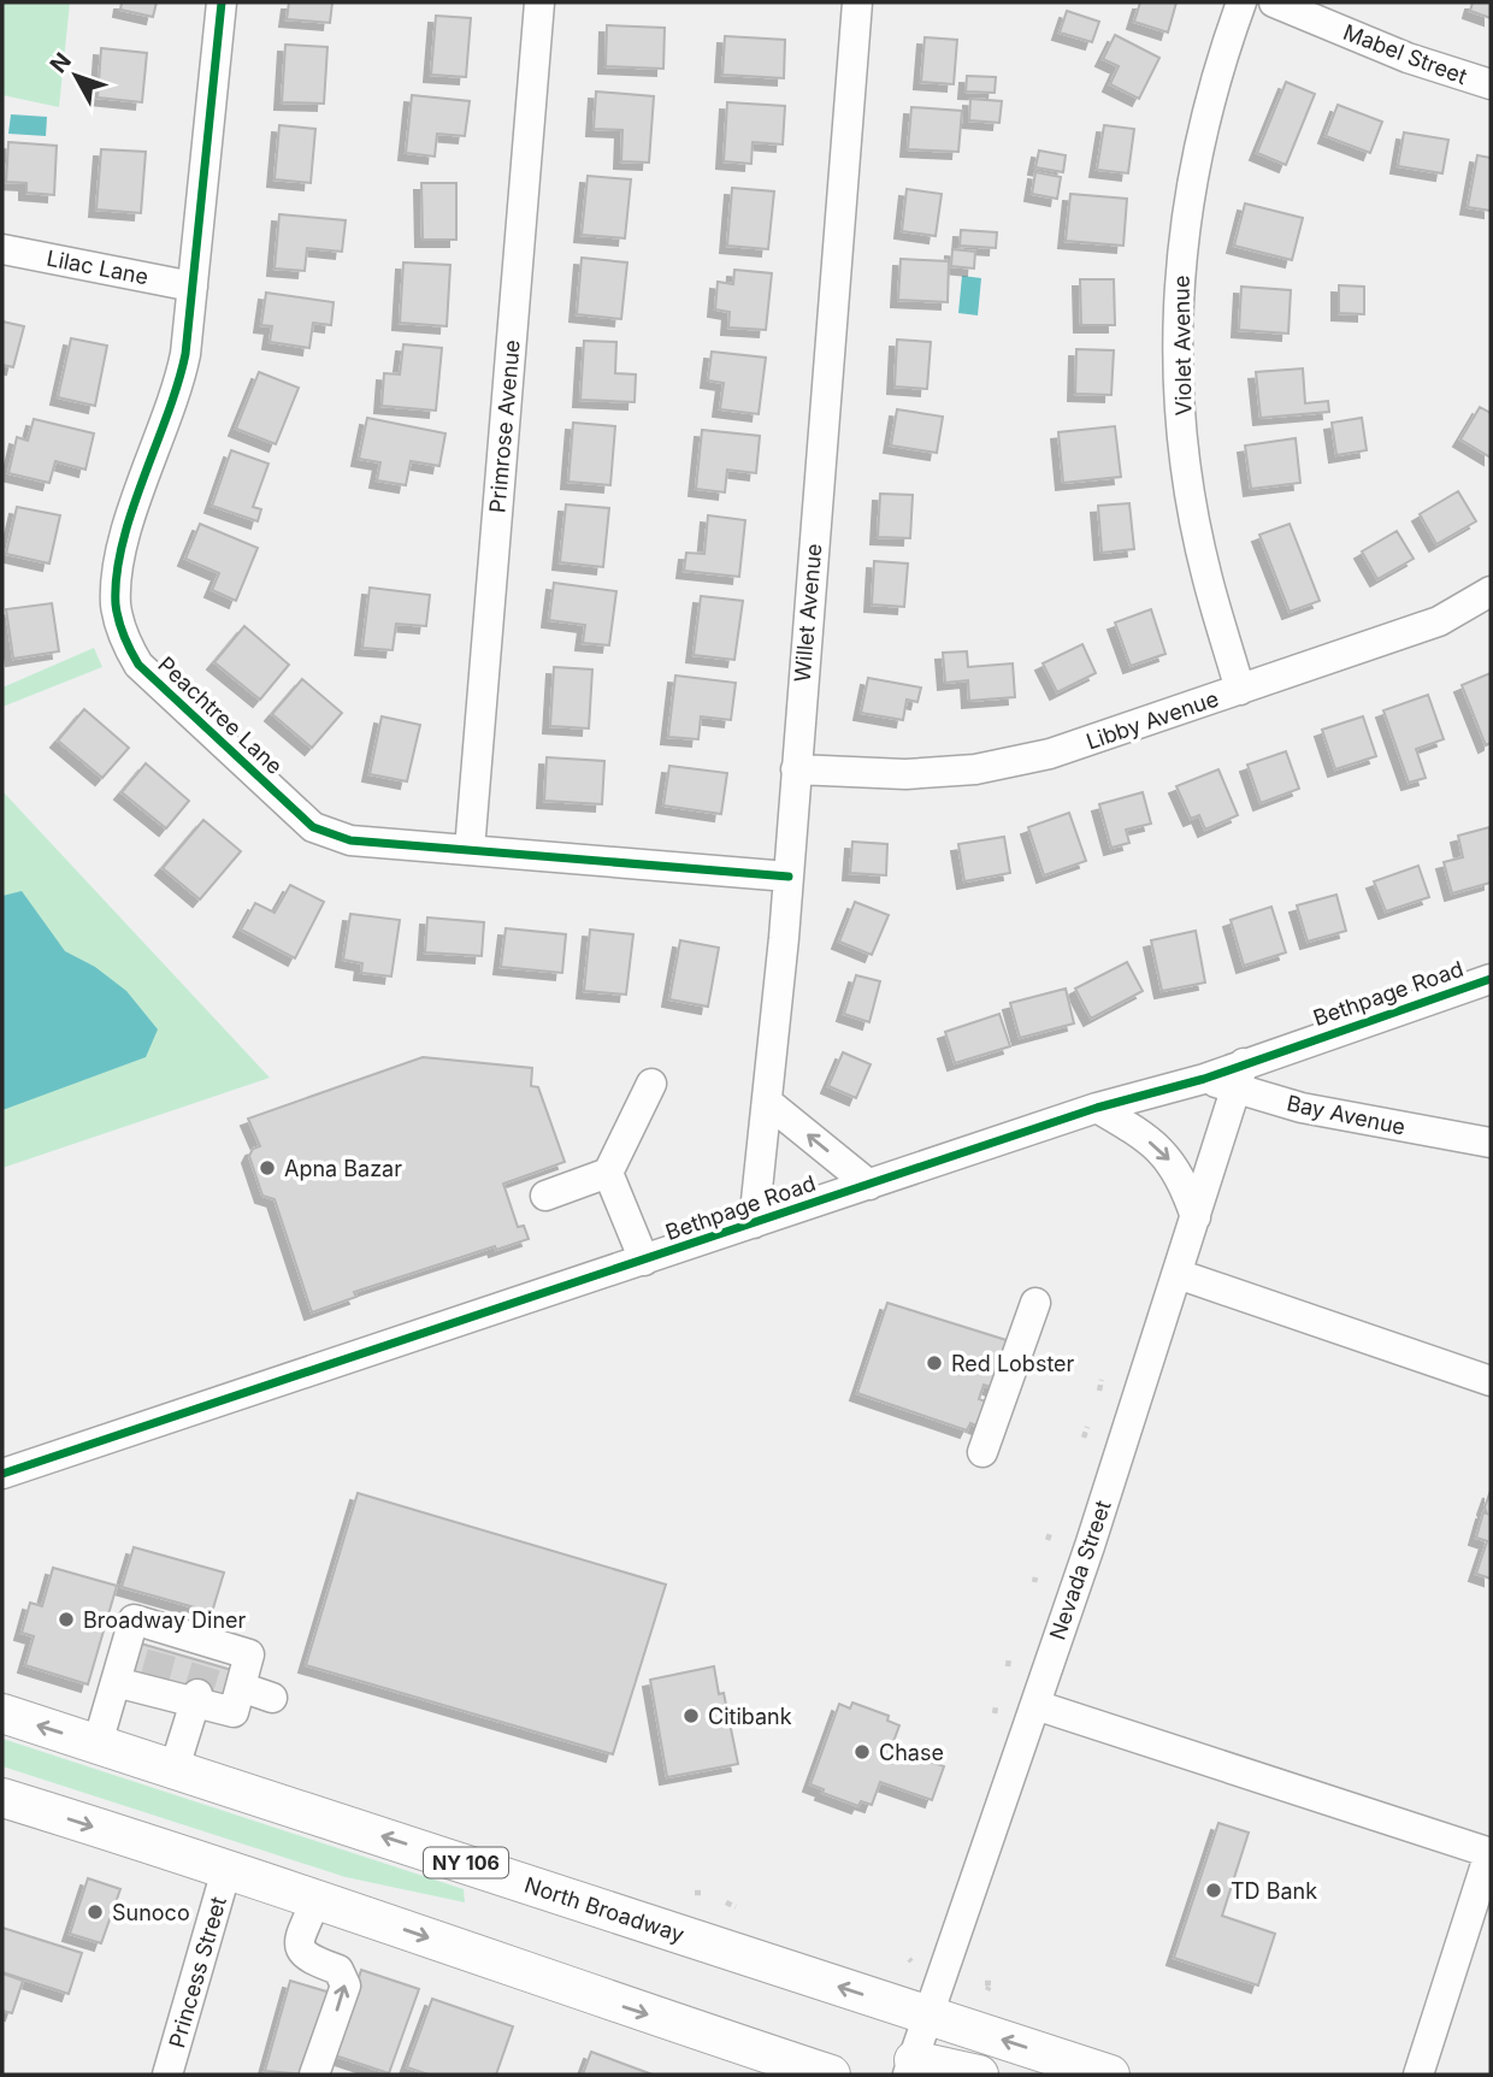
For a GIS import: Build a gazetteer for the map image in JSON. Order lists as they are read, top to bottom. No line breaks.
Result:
{"streets":{"main road":["NY 106","North Broadway"],"street":["Mabel Street","Lilac Lane","Violet Avenue","Primrose Avenue","Willet Avenue","Peachtree Lane","Libby Avenue","Bethpage Road","Bay Avenue","Nevada Street","Princess Street"]},"crossings":[["Lilac Lane","Peachtree Lane"],["Violet Avenue","Libby Avenue"],["Primrose Avenue","Peachtree Lane"],["Willet Avenue","Peachtree Lane"],["Willet Avenue","Libby Avenue"],["Willet Avenue","Bethpage Road"],["Bethpage Road","Bay Avenue"],["Bethpage Road","Nevada Street"],["Bay Avenue","Nevada Street"],["Nevada Street","North Broadway"]],"places":["Apna Bazar","Red Lobster","Broadway Diner","Citibank","Chase","TD Bank","Sunoco"],"north":"top left"}
